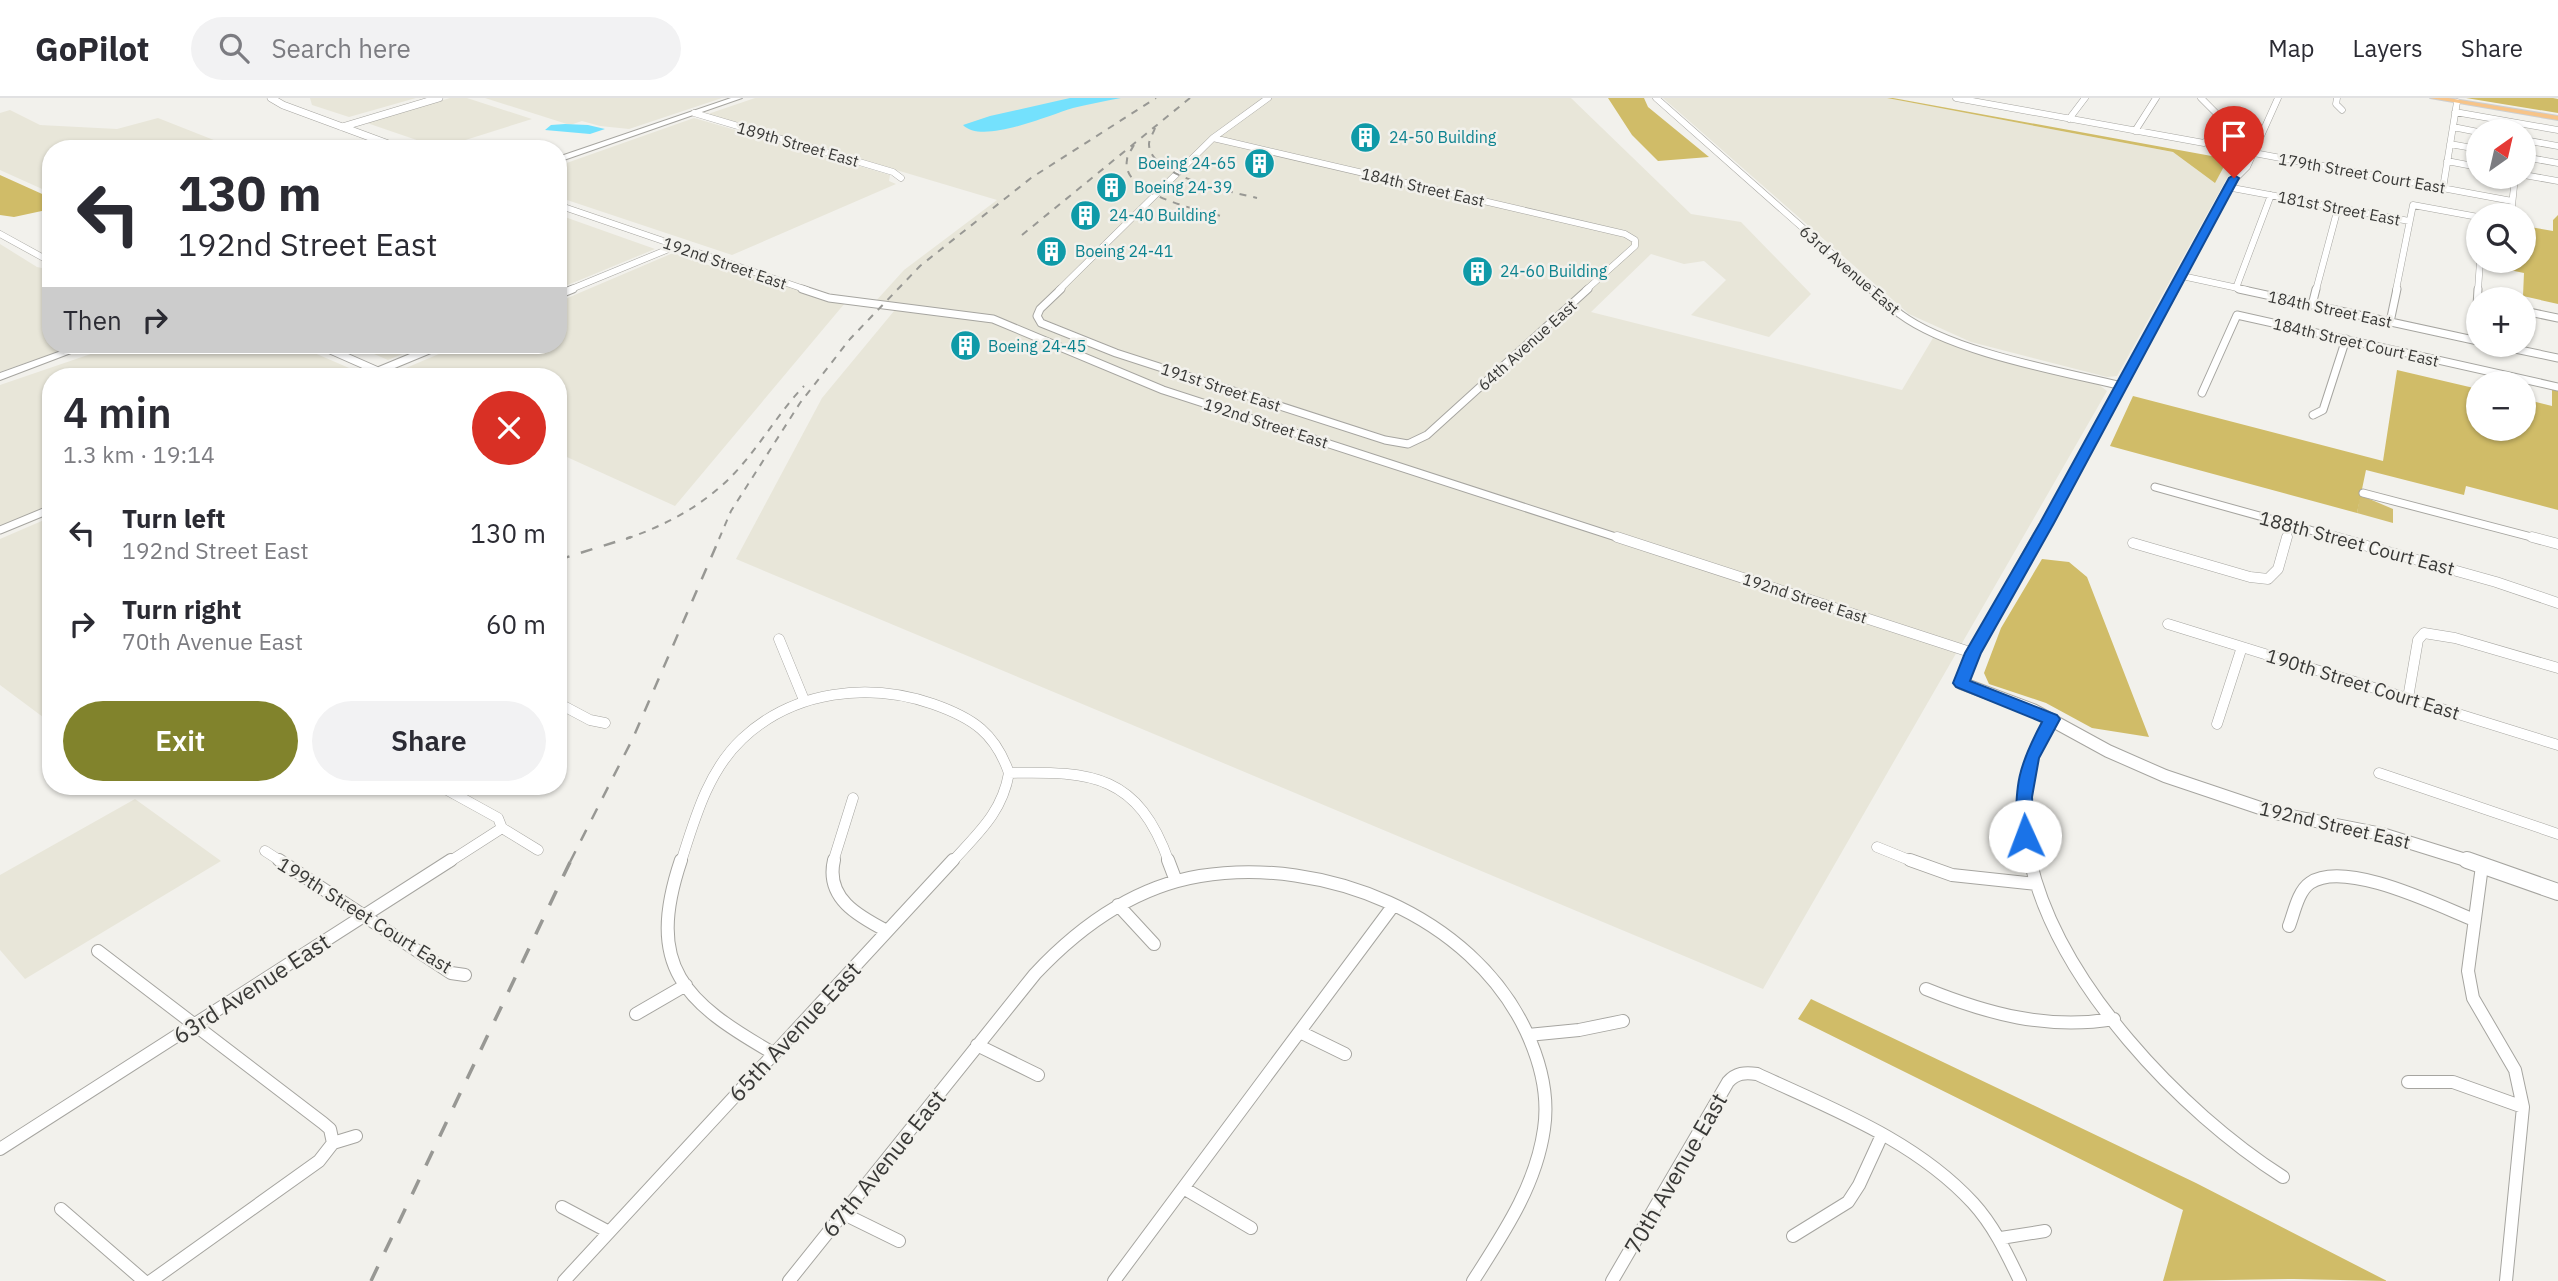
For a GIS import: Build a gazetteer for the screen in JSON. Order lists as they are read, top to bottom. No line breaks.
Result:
{"streets":{"street":["189th Street East","179th Street Court East","184th Street East","181st Street East","192nd Street East","63rd Avenue East","184th Street Court East","64th Avenue East","191st Street East","188th Street Court East","190th Street Court East","199th Street Court East","65th Avenue East","67th Avenue East","70th Avenue East"]},"crossings":[["184th Street East","64th Avenue East"],["184th Street East","191st Street East"],["63rd Avenue East","199th Street Court East"],["64th Avenue East","191st Street East"]],"places":{"building":["24-50 Building","Boeing 24-65","Boeing 24-39","24-40 Building","Boeing 24-41","24-60 Building","Boeing 24-45"]},"north":"top right","page":{"header":"GoPilot","search":"Search here","nav":["Map","Layers","Share"],"map_buttons":["+","−"],"turn":["130 m","192nd Street East"],"then":"Then","heading":["4 min","1.3 km · 19:14"],"list":[{"name":"Turn left","note":"192nd Street East","value":"130 m"},{"name":"Turn right","note":"70th Avenue East","value":"60 m"}],"buttons":["Exit","Share"]}}
